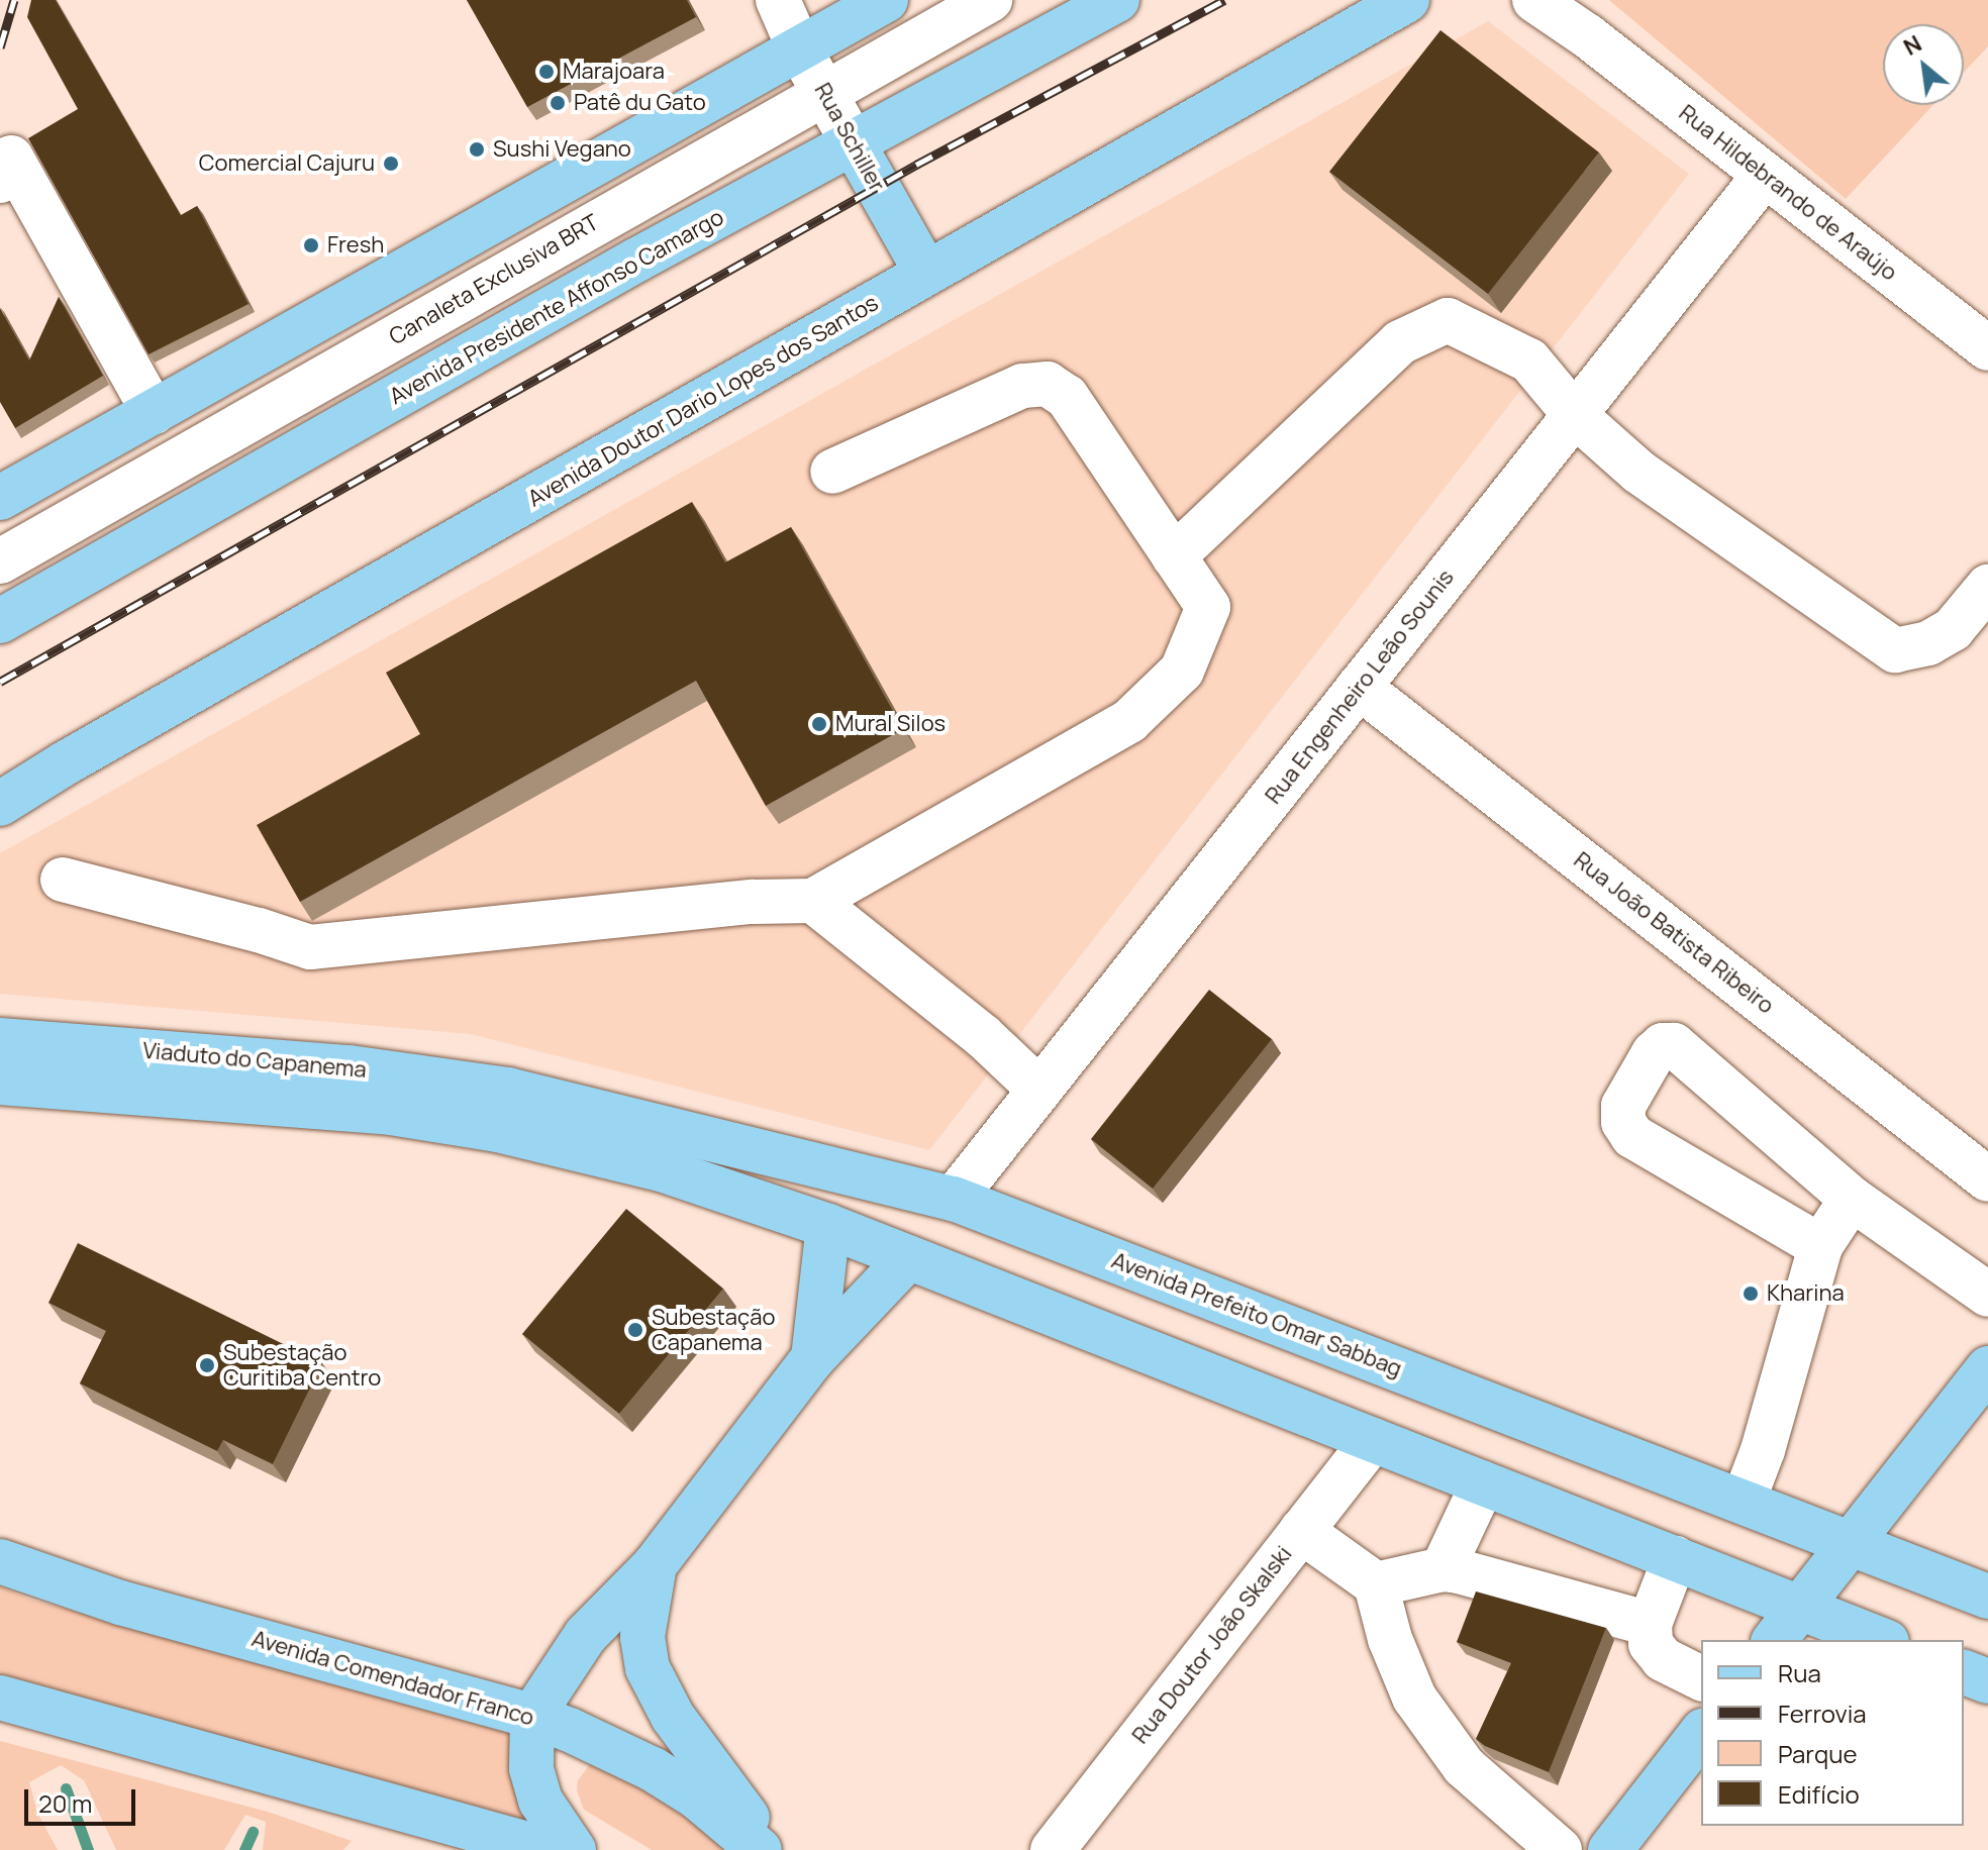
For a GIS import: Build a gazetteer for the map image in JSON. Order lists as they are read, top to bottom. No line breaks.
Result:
{"streets":{"main road":["Rua Schiller","Avenida Presidente Affonso Camargo","Avenida Doutor Dario Lopes dos Santos","Viaduto do Capanema","Avenida Prefeito Omar Sabbag","Avenida Comendador Franco"],"street":["Rua Hildebrando de Araújo","Canaleta Exclusiva BRT","Rua Engenheiro Leão Sounis","Rua João Batista Ribeiro","Rua Doutor João Skalski"]},"crossings":[["Rua Schiller","Canaleta Exclusiva BRT"],["Rua Schiller","Avenida Presidente Affonso Camargo"],["Rua Schiller","Avenida Doutor Dario Lopes dos Santos"],["Rua Hildebrando de Araújo","Rua Engenheiro Leão Sounis"],["Rua Engenheiro Leão Sounis","Rua João Batista Ribeiro"],["Rua Engenheiro Leão Sounis","Avenida Prefeito Omar Sabbag"],["Viaduto do Capanema","Avenida Prefeito Omar Sabbag"]],"places":["Marajoara","Patê du Gato","Sushi Vegano","Comercial Cajuru","Fresh","Mural Silos","Kharina","Subestação Capanema","Subestação Curitiba Centro"],"legend":["Rua","Ferrovia","Parque","Edifício"],"scale_bar":"20 m","north":"top left"}
